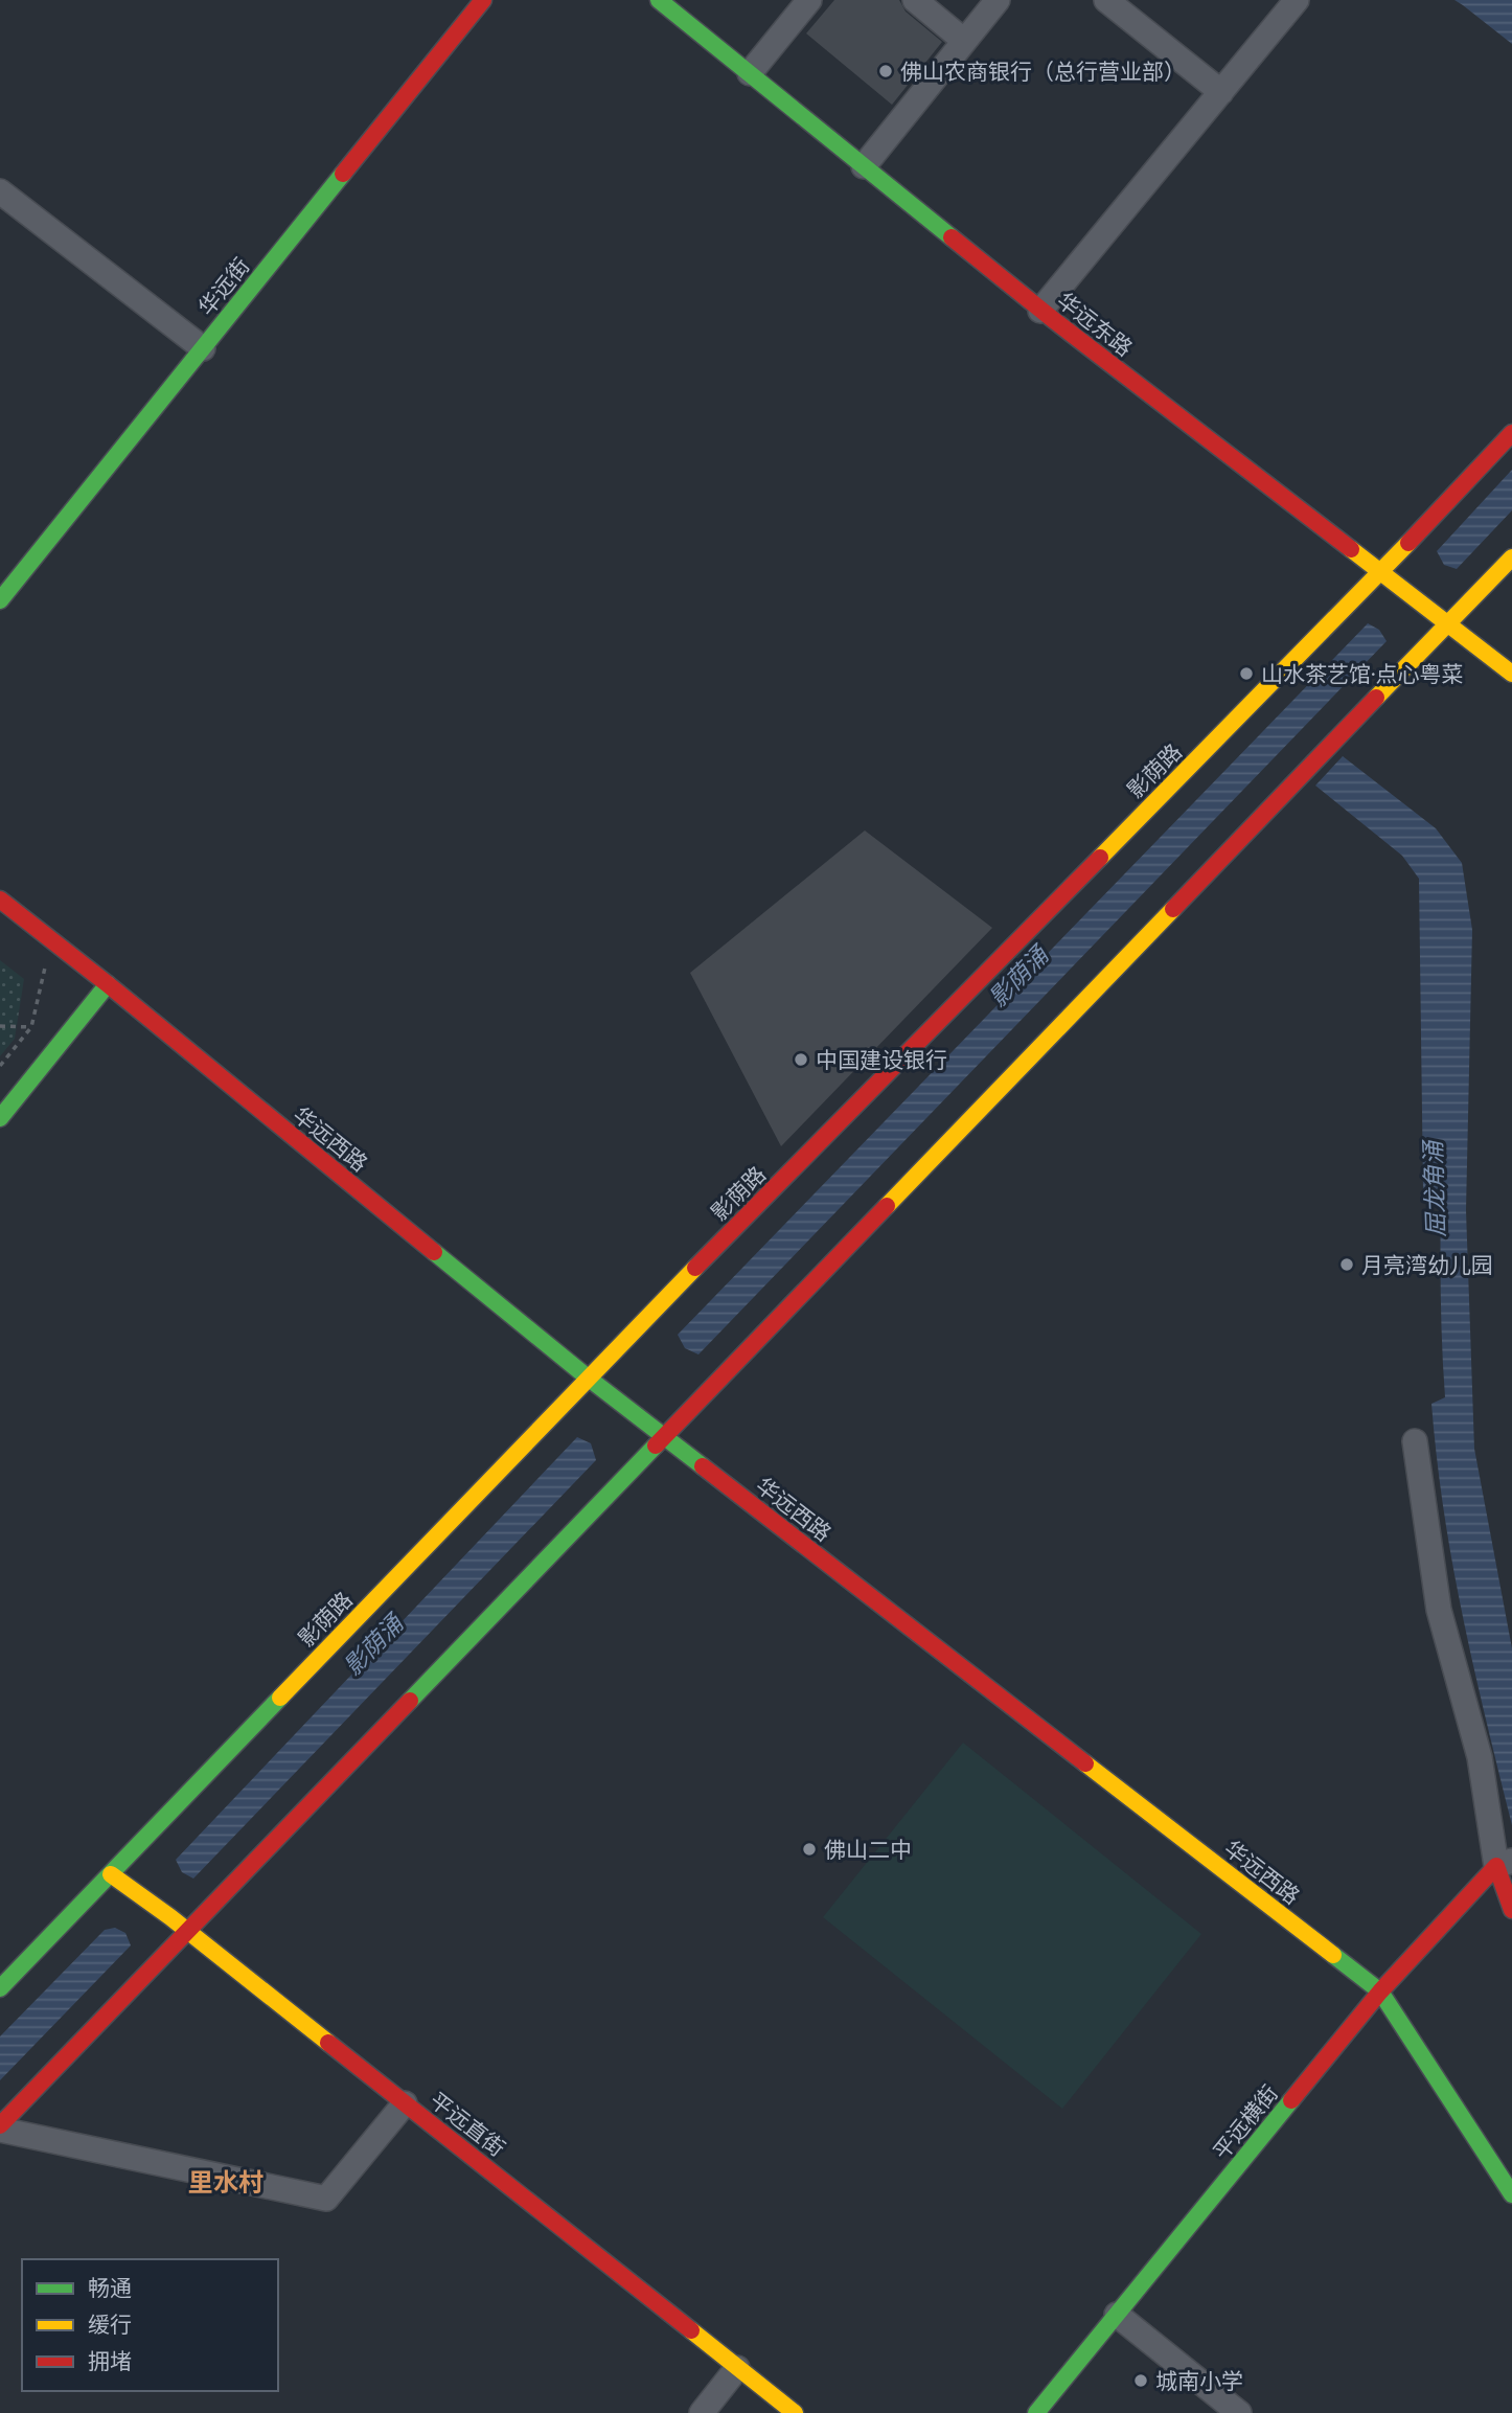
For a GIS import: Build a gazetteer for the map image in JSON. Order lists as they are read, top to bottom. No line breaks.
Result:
{"streets":{"street":["华远街","华远东路","影荫路","华远西路","平远横街","平远直街"]},"crossings":[["华远东路","影荫路"],["影荫路","华远西路"],["影荫路","平远直街"],["华远西路","平远横街"]],"districts":["里水村"],"water":["影荫涌","屈龙角涌"],"places":["佛山农商银行（总行营业部）","山水茶艺馆·点心粤菜","中国建设银行","月亮湾幼儿园","佛山二中","城南小学"],"legend":["畅通","缓行","拥堵"]}
